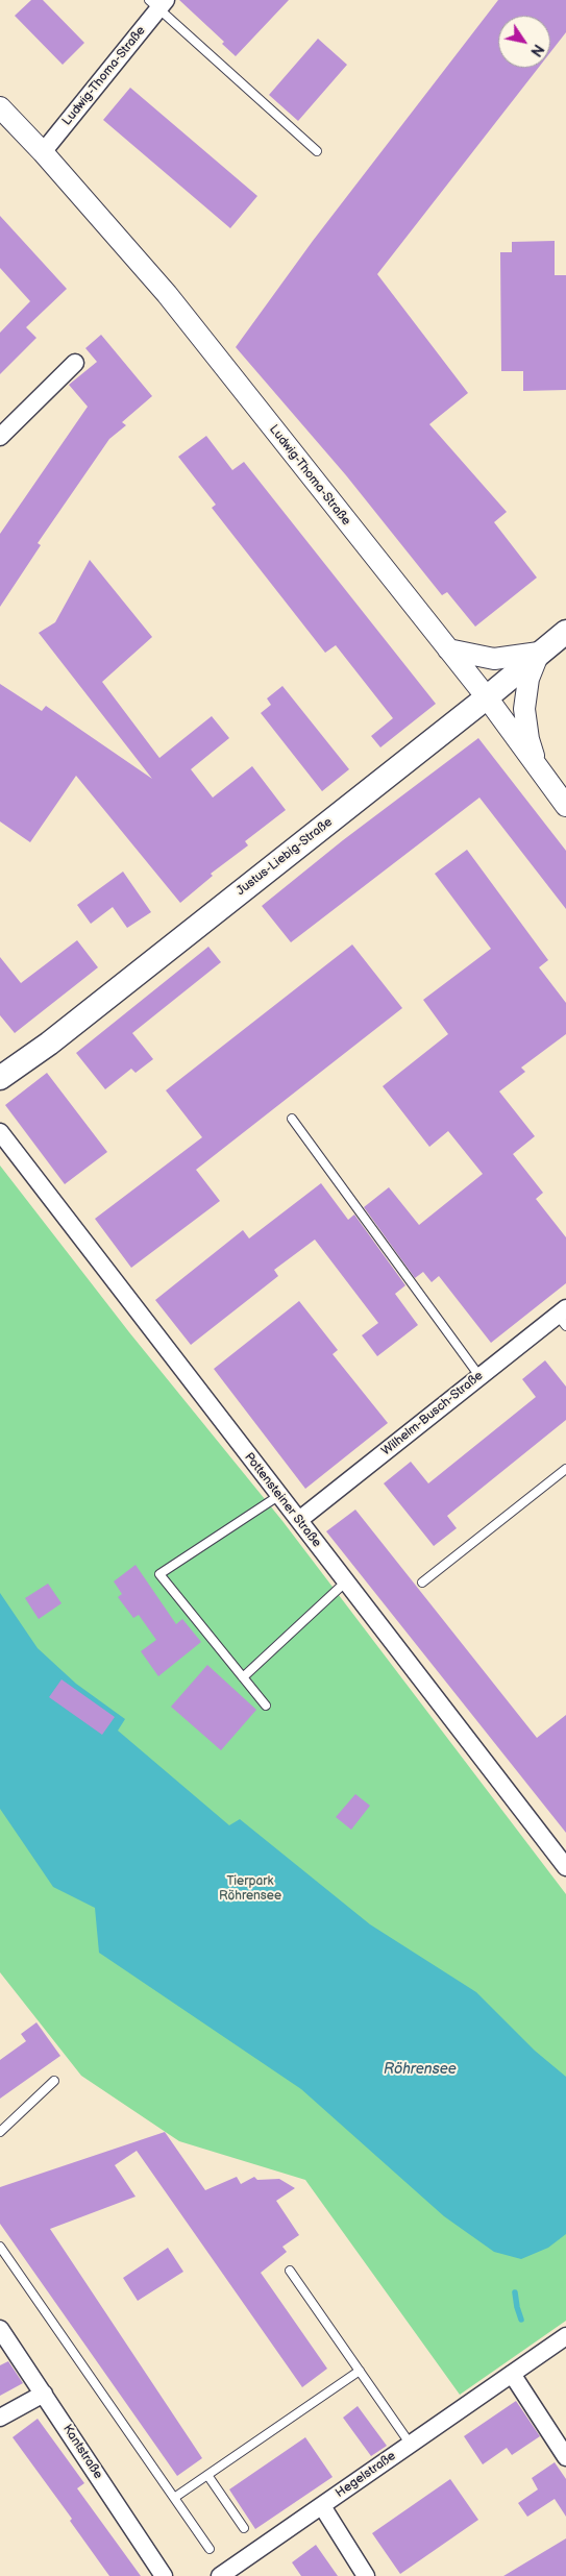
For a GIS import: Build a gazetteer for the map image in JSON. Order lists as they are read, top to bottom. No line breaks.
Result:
{"streets":{"main road":["Justus-Liebig-Straße"],"street":["Ludwig-Thoma-Straße","Wilhelm-Busch-Straße","Pottensteiner Straße","Kantstraße","Hegelstraße"]},"crossings":[["Ludwig-Thoma-Straße","Justus-Liebig-Straße"],["Wilhelm-Busch-Straße","Pottensteiner Straße"]],"water":["Röhrensee"],"parks":["Tierpark Röhrensee"],"north":"bottom right"}
